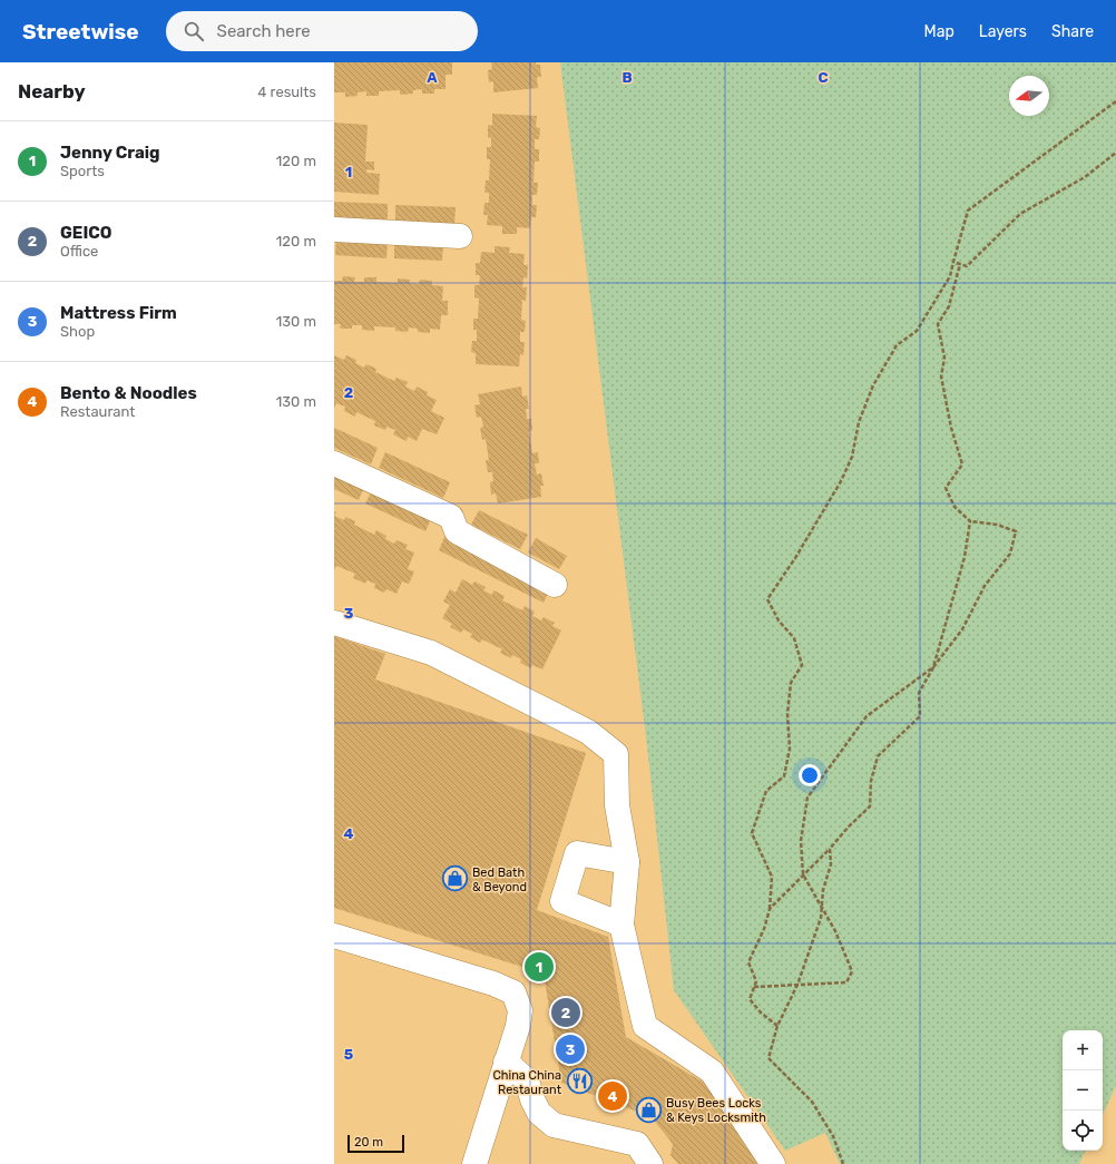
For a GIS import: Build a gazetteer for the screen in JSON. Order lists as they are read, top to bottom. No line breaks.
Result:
{"places":{"shop":["Bed Bath & Beyond","Busy Bees Locks & Keys Locksmith"],"restaurant":["China China Restaurant"]},"scale_bar":"20 m","north":"left","page":{"header":"Streetwise","search":"Search here","nav":["Map","Layers","Share"],"heading":["Nearby","4 results"],"list":[{"mark":"1","name":"Jenny Craig","note":"Sports","value":"120 m"},{"mark":"2","name":"GEICO","note":"Office","value":"120 m"},{"mark":"3","name":"Mattress Firm","note":"Shop","value":"130 m"},{"mark":"4","name":"Bento & Noodles","note":"Restaurant","value":"130 m"}],"pins":["1","2","3","4"],"map_buttons":["+","−"],"scale":"20 m"},"grid":{"columns":["A","B","C"],"rows":["1","2","3","4","5"]}}
